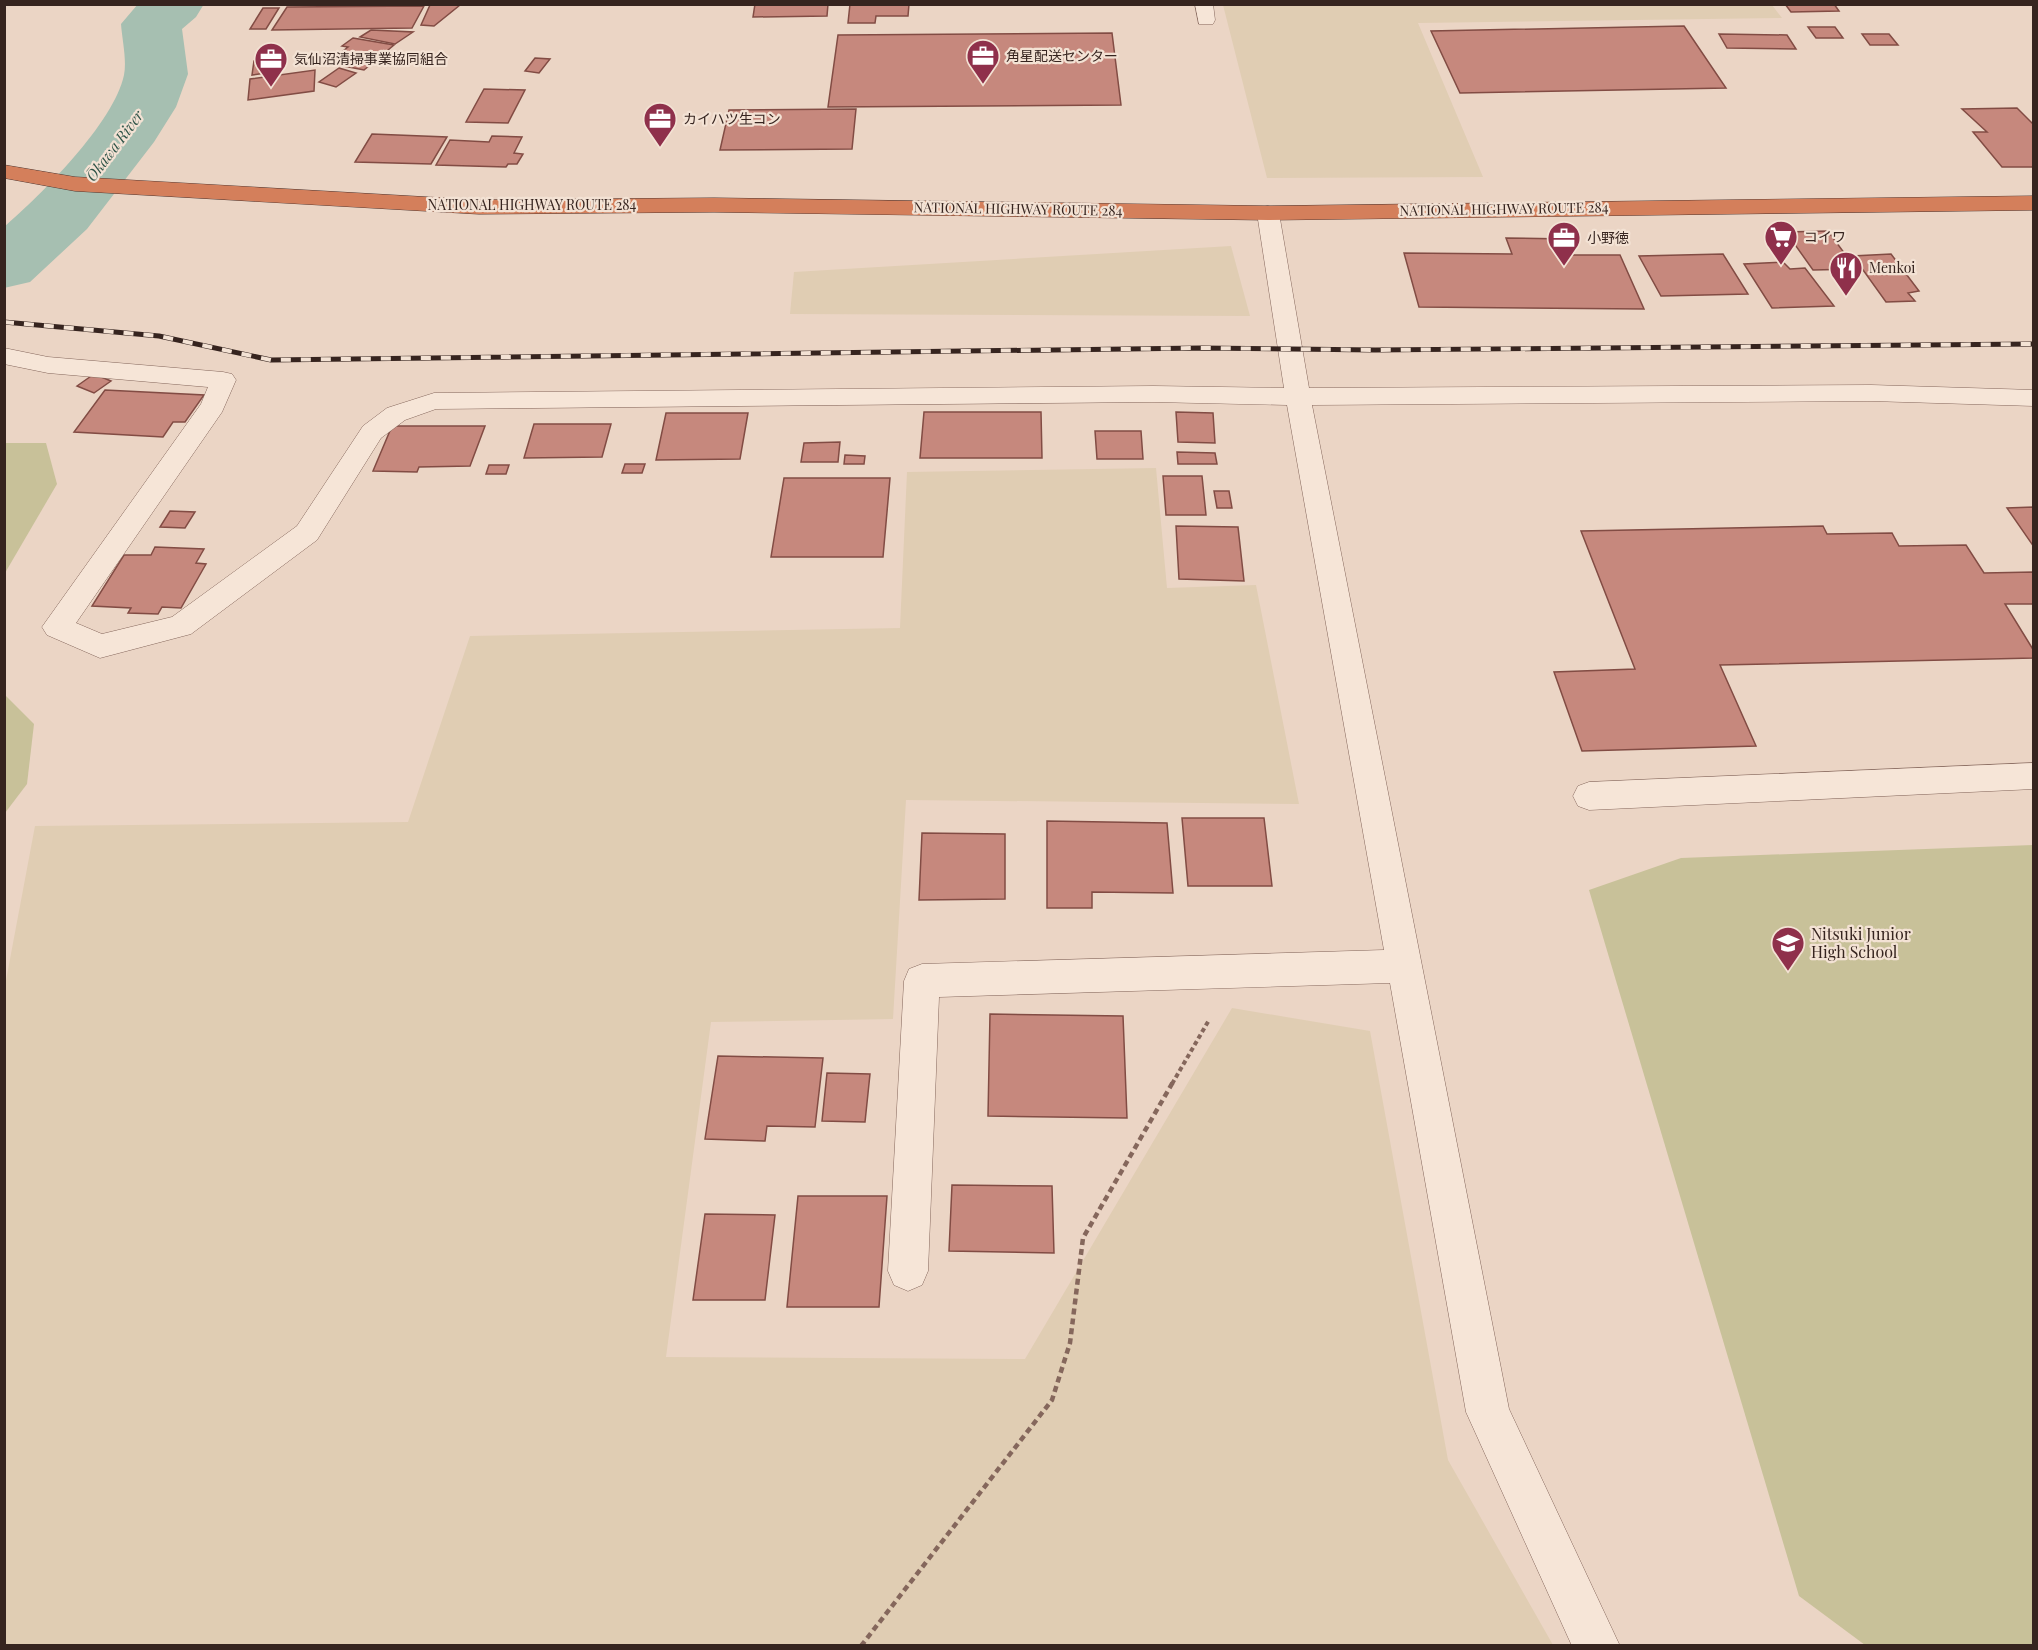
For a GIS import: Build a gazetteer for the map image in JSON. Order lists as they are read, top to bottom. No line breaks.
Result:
{"streets":{"highway":["NATIONAL HIGHWAY ROUTE 284"]},"water":["Ōkawa River"],"places":{"office":["角星配送センター","気仙沼清掃事業協同組合","カイハツ生コン","小野徳"],"supermarket":["コイワ"],"restaurant":["Menkoi"],"school or university":["Nitsuki Junior High School"]}}
